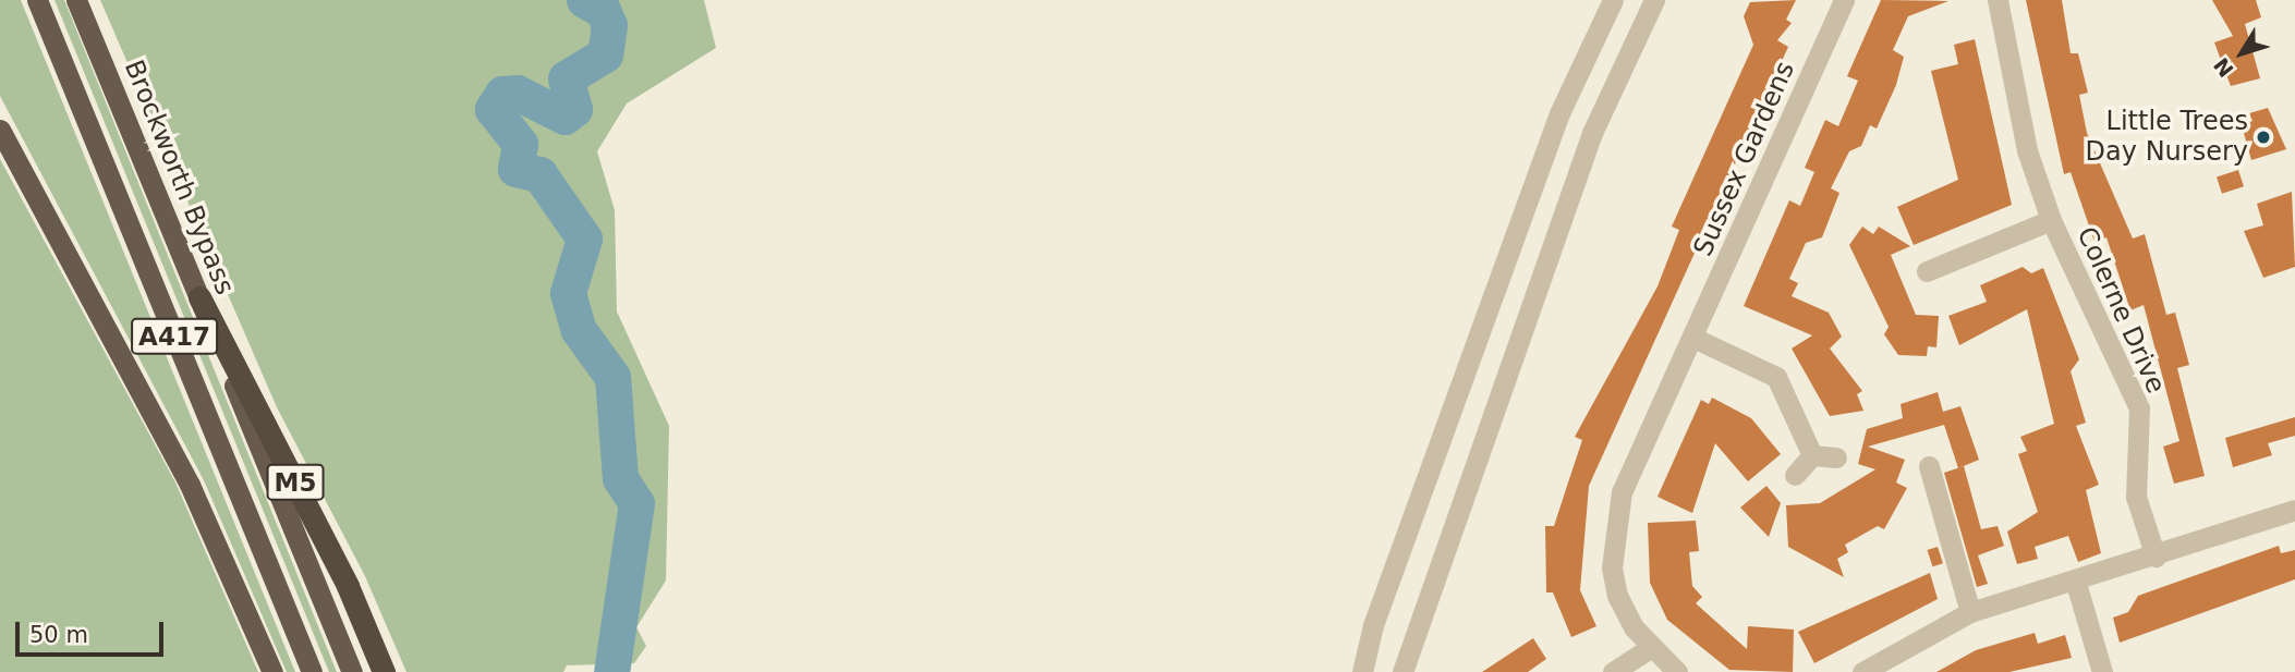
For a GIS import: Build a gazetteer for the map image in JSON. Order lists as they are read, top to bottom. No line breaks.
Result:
{"streets":{"highway":["Brockworth Bypass","A417","M5"],"street":["Sussex Gardens","Colerne Drive"]},"crossings":[["Brockworth Bypass","M5"]],"places":["Little Trees Day Nursery"],"scale_bar":"50 m","north":"bottom left"}
